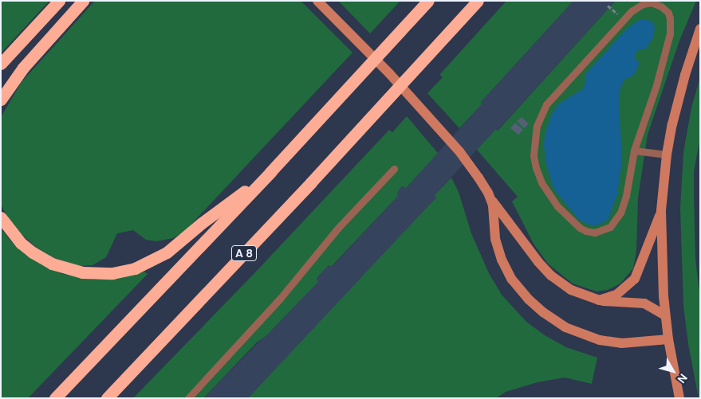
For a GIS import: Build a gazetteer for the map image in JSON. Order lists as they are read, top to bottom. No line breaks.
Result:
{"streets":{"highway":["A 8"]},"north":"bottom right"}
